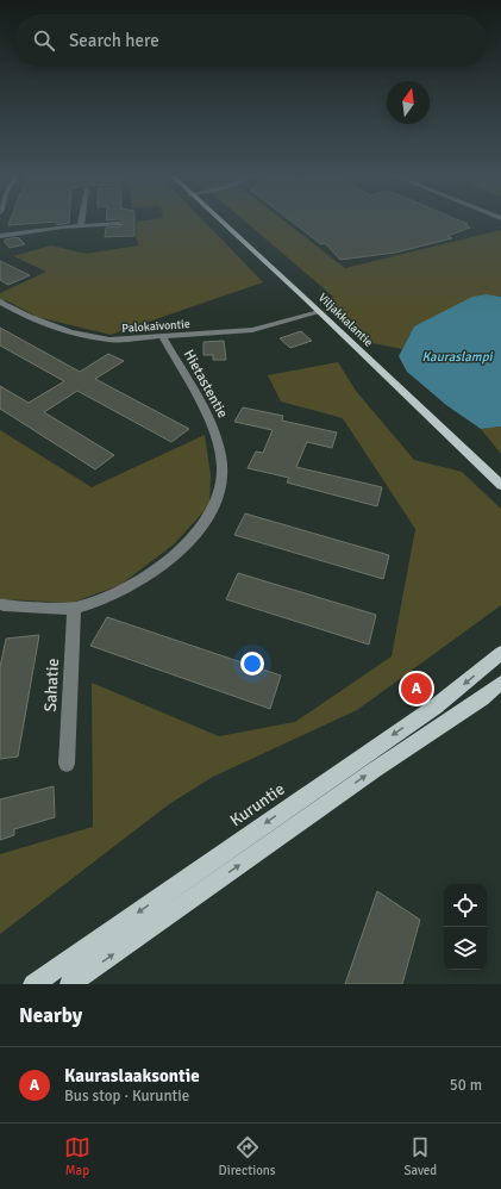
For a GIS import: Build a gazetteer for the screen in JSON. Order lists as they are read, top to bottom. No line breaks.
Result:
{"streets":{"main road":["Viljakkalantie","Kuruntie"],"street":["Palokaivontie","Hietastentie","Sahatie"]},"crossings":[["Viljakkalantie","Palokaivontie"],["Palokaivontie","Hietastentie"],["Hietastentie","Sahatie"]],"water":["Kauraslampi"],"north":"top","page":{"search":"Search here","pins":"A","heading":"Nearby","list":[{"mark":"A","name":"Kauraslaaksontie","note":"Bus stop · Kuruntie","value":"50 m"}],"nav":["Map","Directions","Saved"]}}
